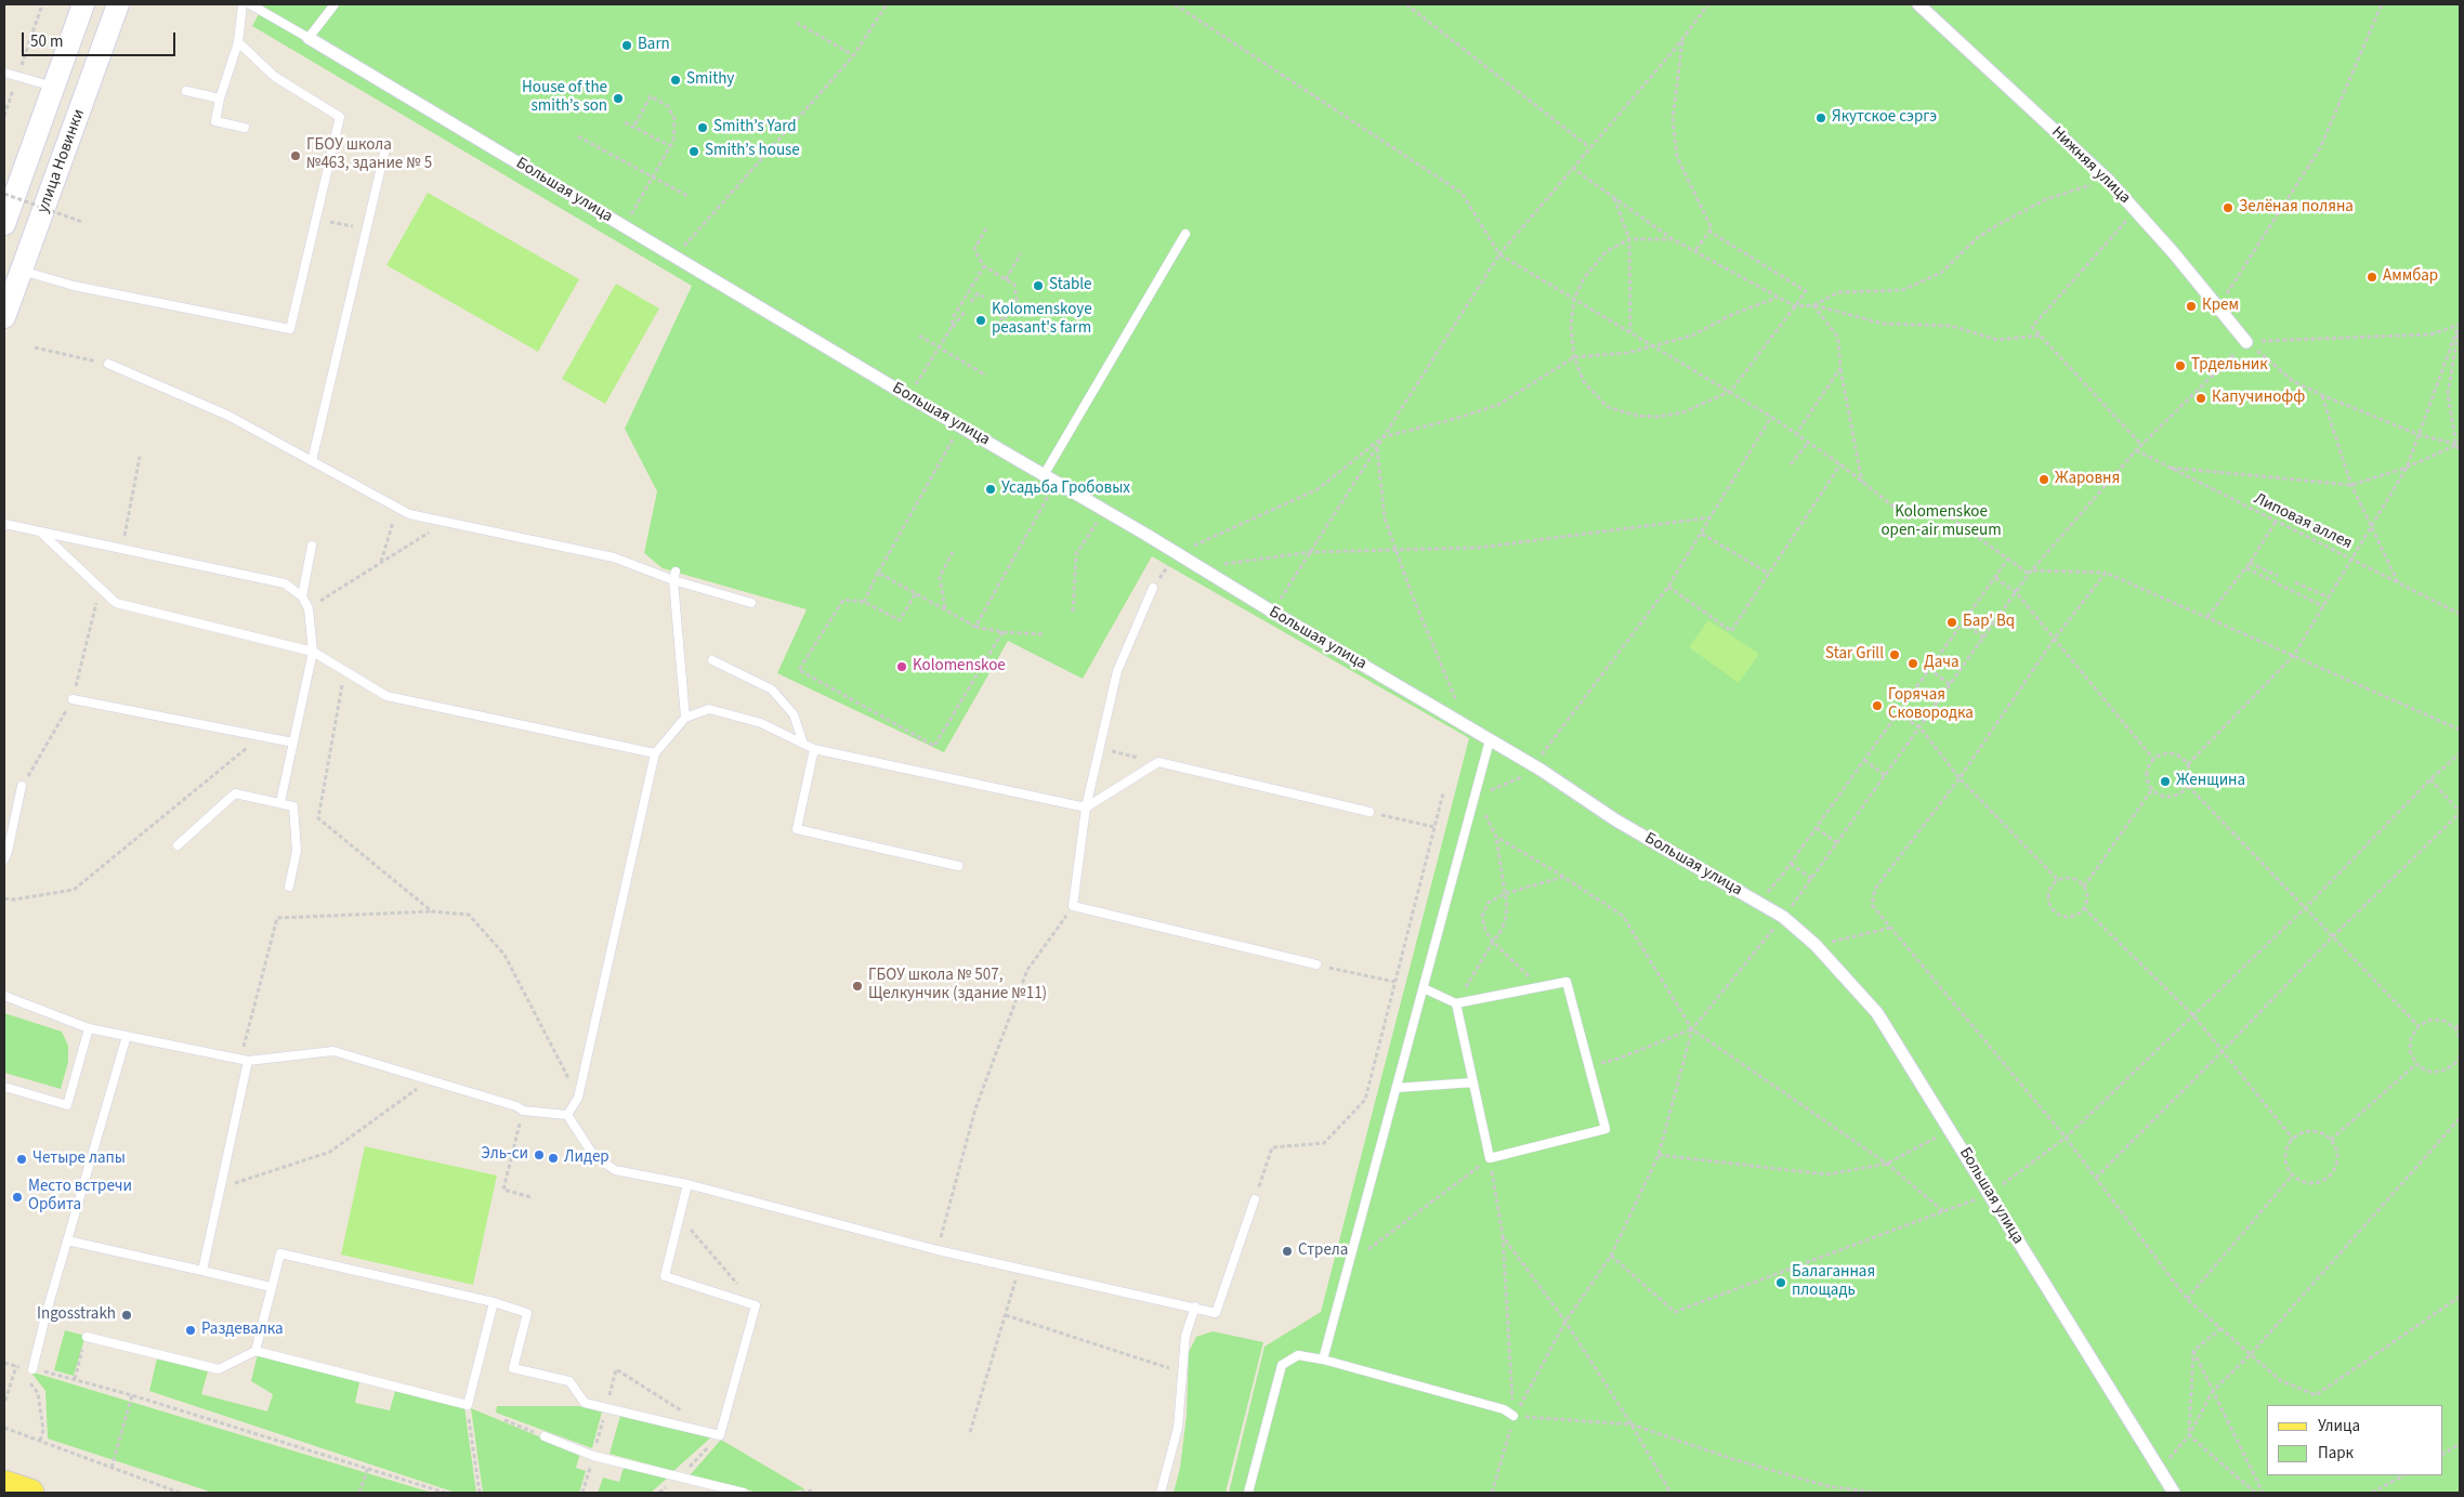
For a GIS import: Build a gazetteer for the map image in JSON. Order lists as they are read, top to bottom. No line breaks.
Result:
{"streets":{"street":["улица Новинки","Нижняя улица","Большая улица"],"path":["Липовая аллея"]},"parks":["Kolomenskoe open-air museum"],"places":["Barn","Smithy","House of the smith’s son","Якутское сэргэ","Smith’s Yard","Smith’s house","ГБОУ школа №463, здание № 5","Зелёная поляна","Аммбар","Stable","Крем","Kolomenskoye peasant's farm","Трдельник","Капучинофф","Жаровня","Усадьба Гробовых","Бар' Bq","Star Grill","Дача","Kolomenskoe","Горячая Сковородка","Женщина","ГБОУ школа № 507, Щелкунчик (здание №11)","Эль-си","Лидер","Четыре лапы","Место встречи Орбита","Стрела","Балаганная площадь","Ingosstrakh","Раздевалка"],"legend":["Улица","Парк"],"scale_bar":"50 m"}
